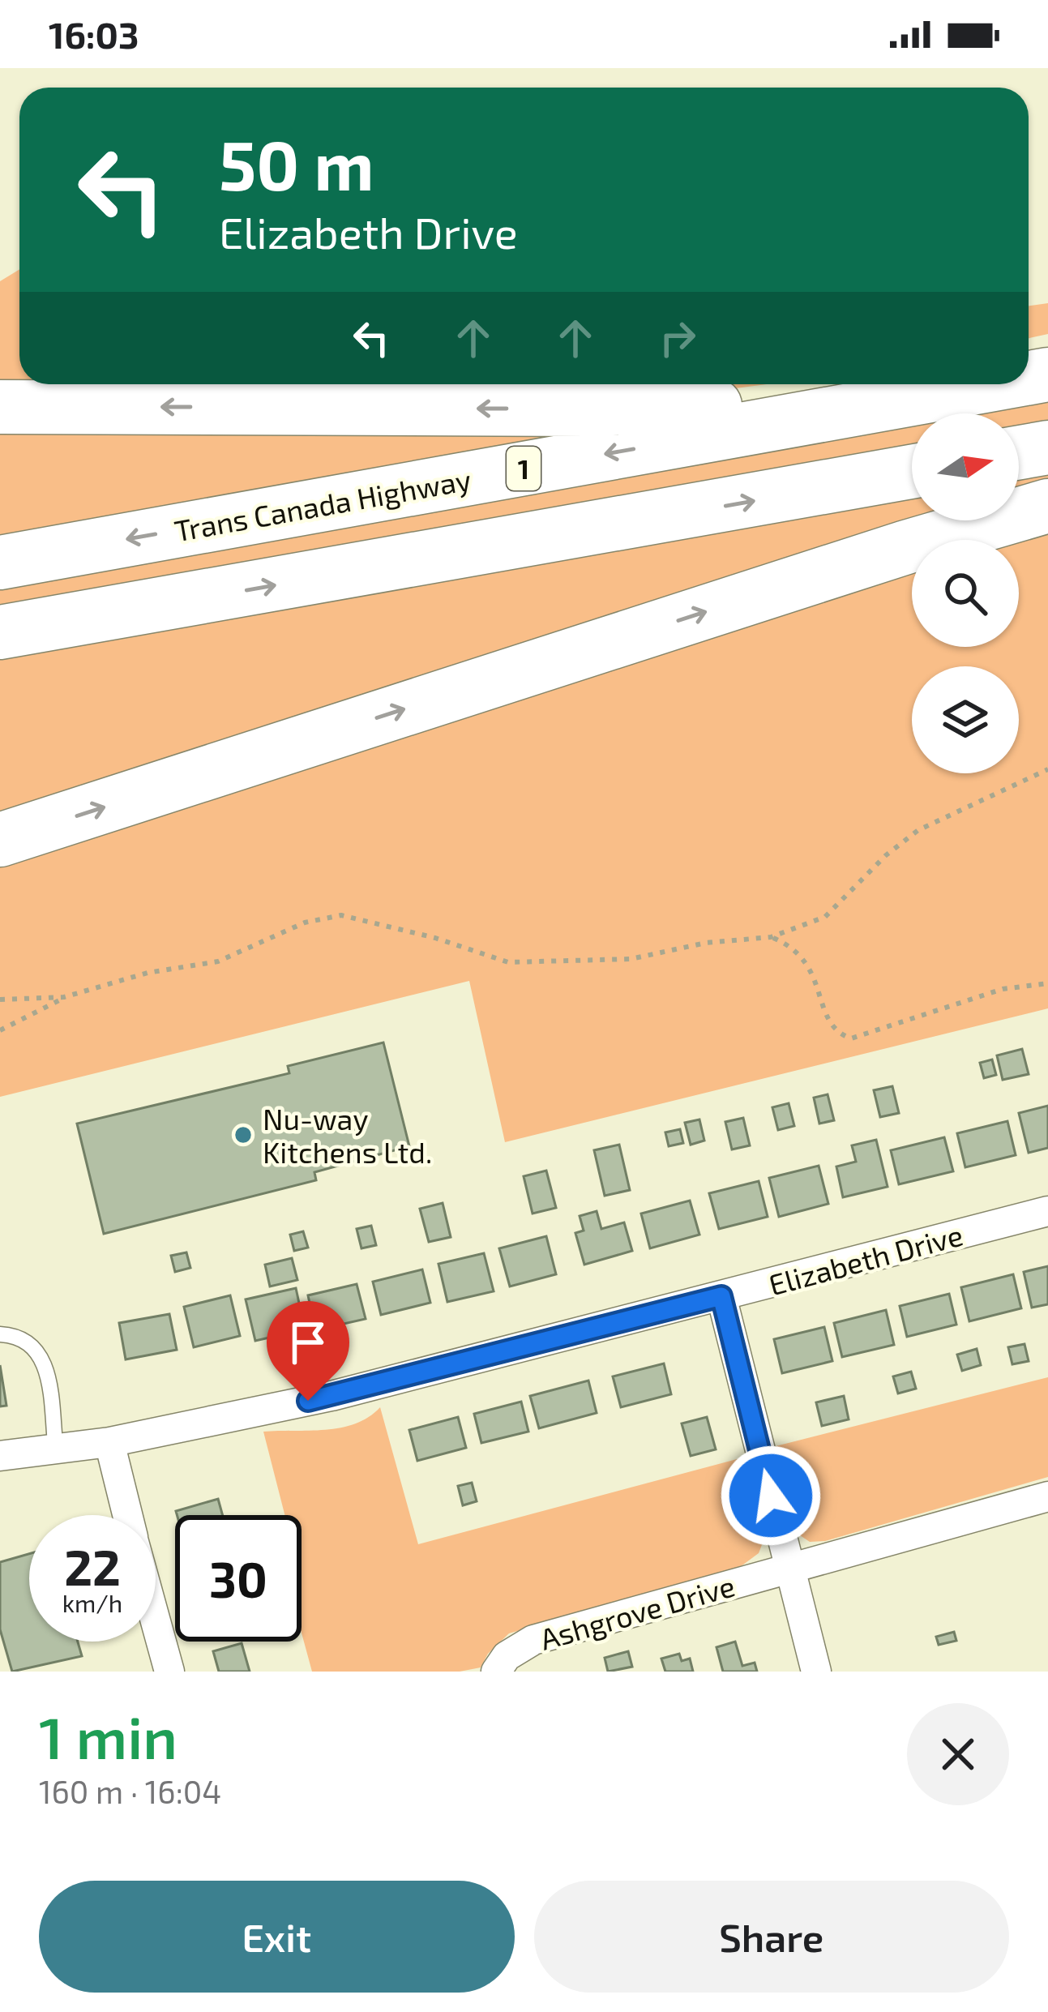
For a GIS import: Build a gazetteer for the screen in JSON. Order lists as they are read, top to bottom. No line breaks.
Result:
{"streets":{"highway":["1","Trans Canada Highway"],"street":["Elizabeth Drive","Ashgrove Drive"]},"places":["Nu-way Kitchens Ltd."],"north":"right","page":{"status":"16:03","turn":["50 m","Elizabeth Drive"],"speed":"22 km/h","limit":"30","heading":["1 min","160 m · 16:04"],"buttons":["Exit","Share"]}}
